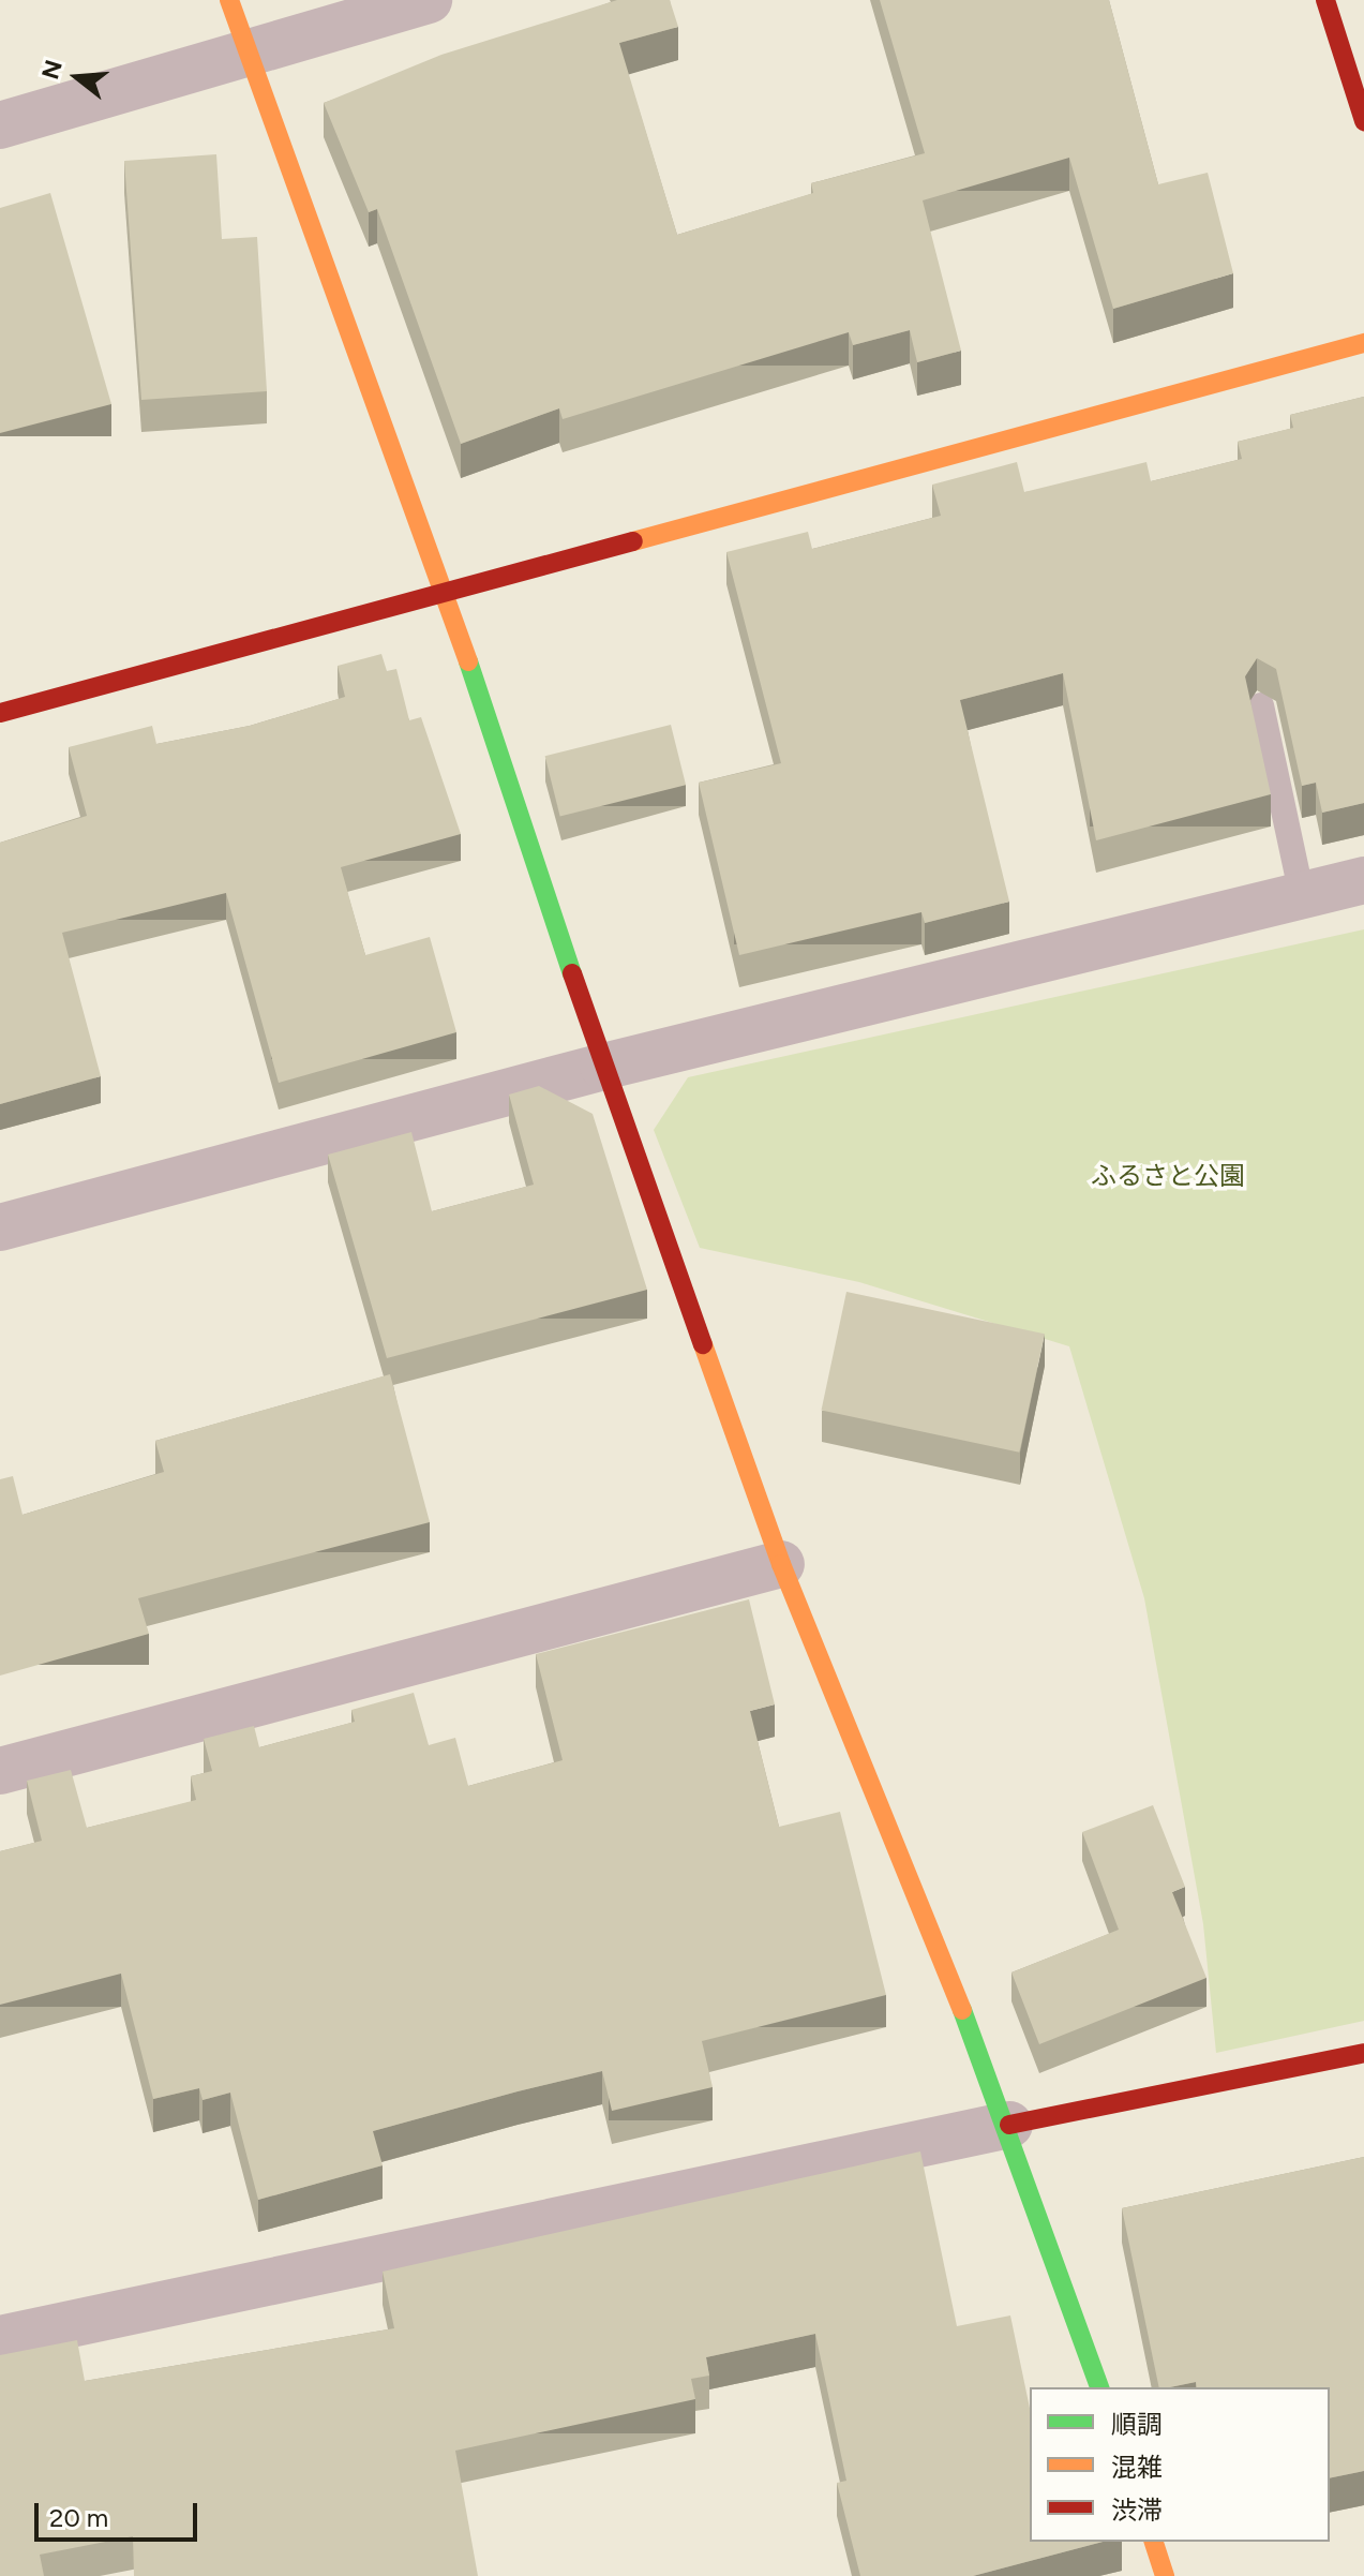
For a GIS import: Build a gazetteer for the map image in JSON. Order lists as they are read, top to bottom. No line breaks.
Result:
{"parks":["ふるさと公園"],"legend":["順調","混雑","渋滞"],"scale_bar":"20 m","north":"left"}
